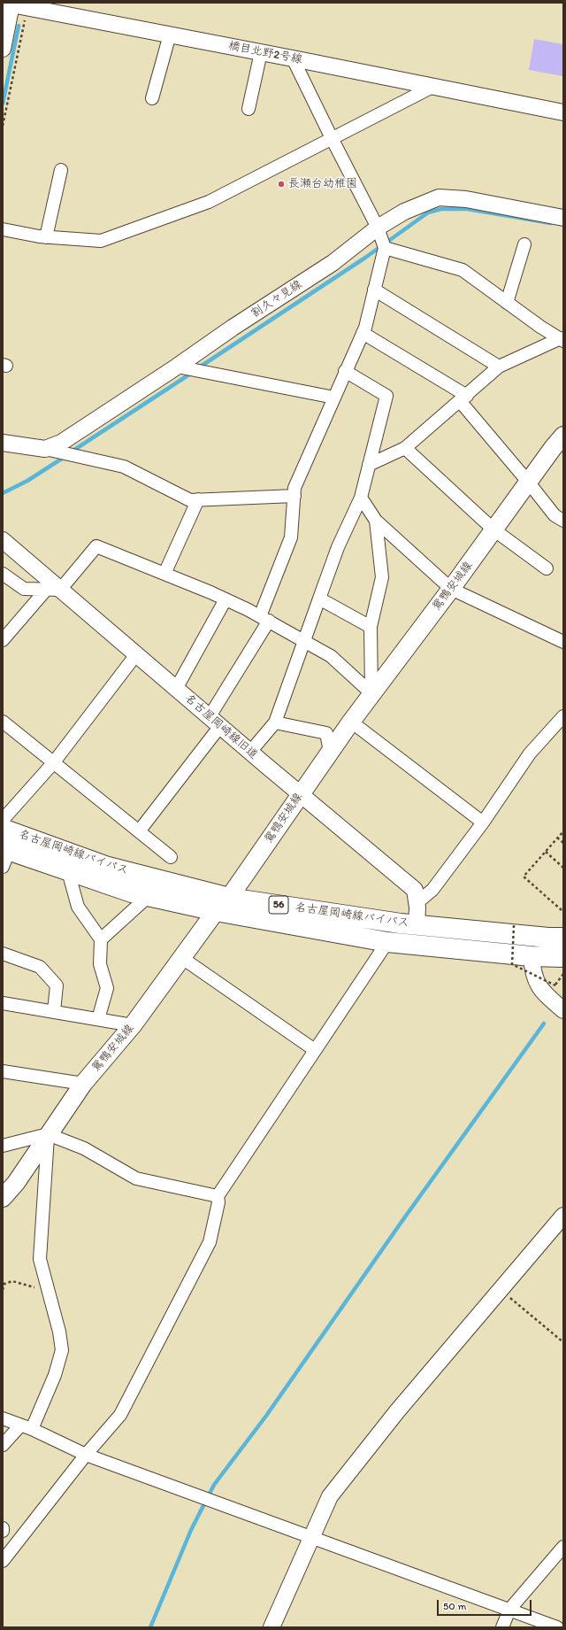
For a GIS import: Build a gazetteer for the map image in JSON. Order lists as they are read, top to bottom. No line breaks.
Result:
{"streets":{"main road":["鴛鴨安城線","名古屋岡崎線バイパス","56"],"street":["橋目北野2号線","割久々見線","名古屋岡崎線旧道"]},"crossings":[["鴛鴨安城線","名古屋岡崎線旧道"],["鴛鴨安城線","名古屋岡崎線バイパス"],["名古屋岡崎線旧道","名古屋岡崎線バイパス"]],"places":["長瀬台幼稚園"],"scale_bar":"50 m"}
